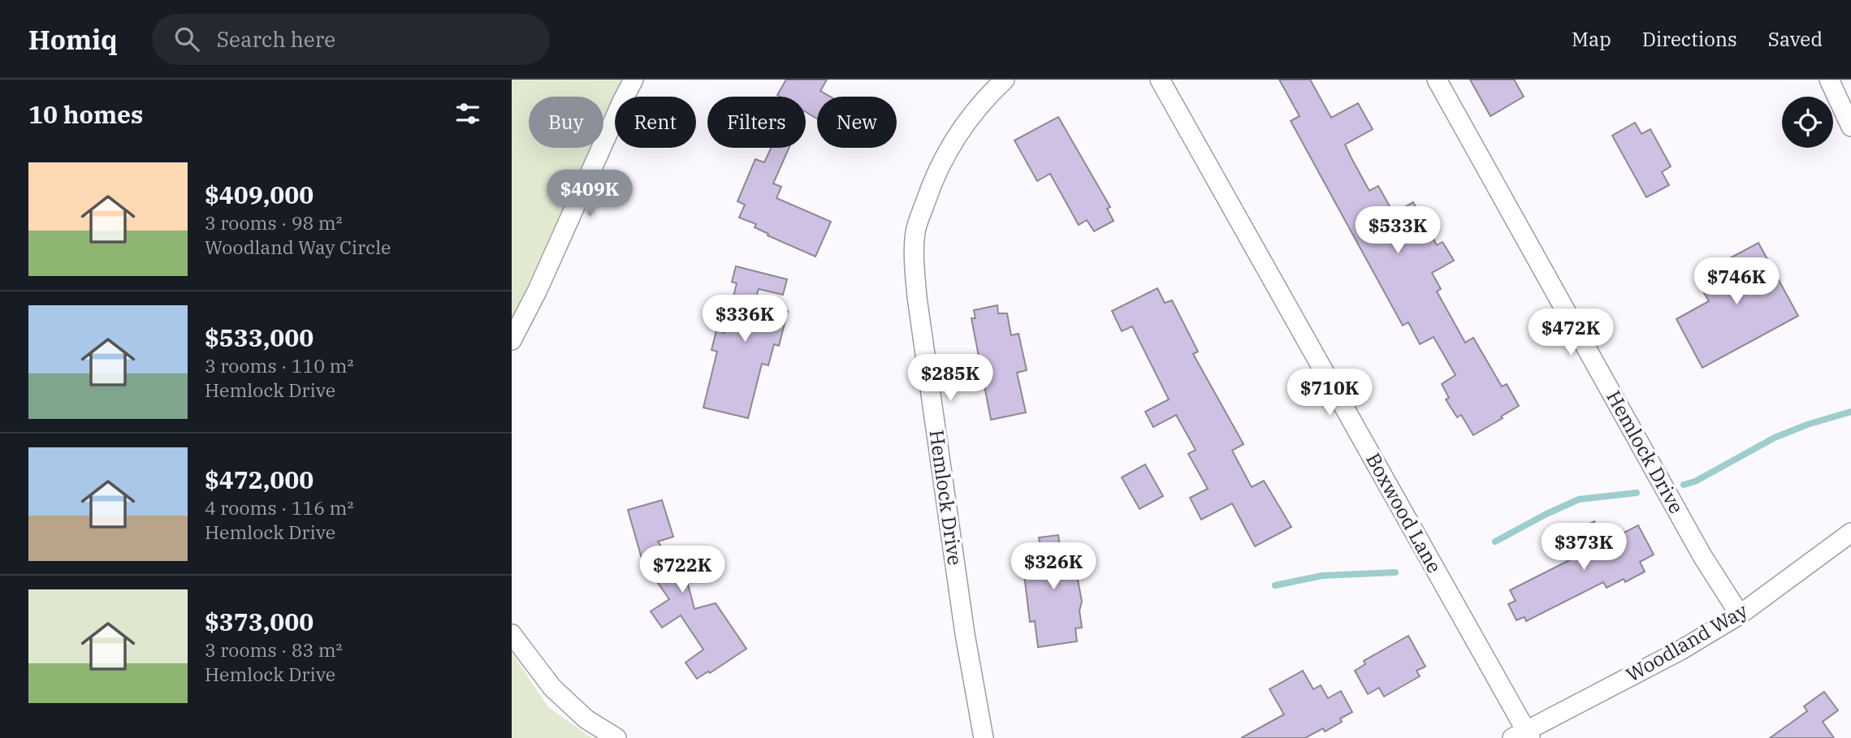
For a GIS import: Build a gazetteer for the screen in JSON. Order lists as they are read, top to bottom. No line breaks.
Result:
{"streets":{"street":["Hemlock Drive","Boxwood Lane","Woodland Way"]},"crossings":[["Hemlock Drive","Woodland Way"],["Boxwood Lane","Woodland Way"]],"page":{"header":"Homiq","search":"Search here","nav":["Map","Directions","Saved"],"heading":"10 homes","chip":["Buy","Rent","Filters","New"],"list":[{"name":"$409,000","note":"3 rooms · 98 m² · Woodland Way Circle"},{"name":"$533,000","note":"3 rooms · 110 m² · Hemlock Drive"},{"name":"$472,000","note":"4 rooms · 116 m² · Hemlock Drive"},{"name":"$373,000","note":"3 rooms · 83 m² · Hemlock Drive"}],"price":["$409K","$533K","$746K","$336K","$472K","$285K","$710K","$373K","$326K","$722K"]}}
